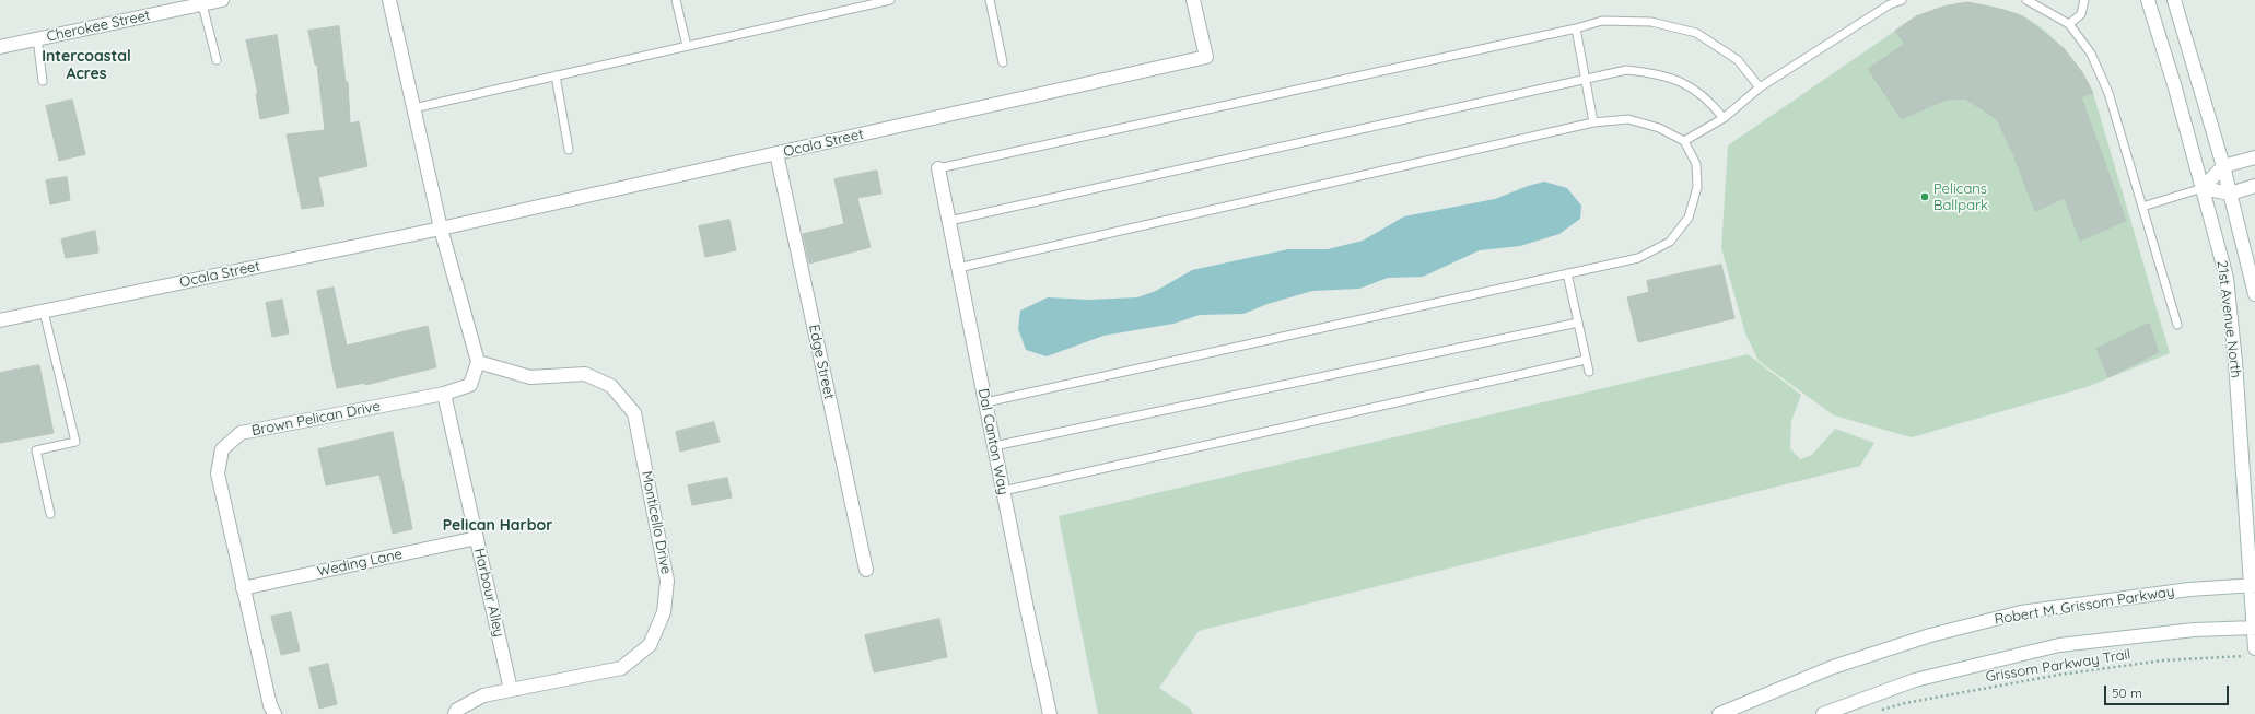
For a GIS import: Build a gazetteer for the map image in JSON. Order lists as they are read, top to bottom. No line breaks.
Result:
{"streets":{"street":["Cherokee Street","Ocala Street","21st Avenue North","Edge Street","Brown Pelican Drive","Dal Canton Way","Monticello Drive","Weding Lane","Harbour Alley","Robert M. Grissom Parkway"],"path":["Grissom Parkway Trail"]},"crossings":[["Ocala Street","Edge Street"],["21st Avenue North","Robert M. Grissom Parkway"],["21st Avenue North","Grissom Parkway Trail"],["Brown Pelican Drive","Monticello Drive"],["Brown Pelican Drive","Weding Lane"],["Brown Pelican Drive","Harbour Alley"],["Monticello Drive","Harbour Alley"],["Weding Lane","Harbour Alley"]],"districts":["Intercoastal Acres","Pelican Harbor"],"places":["Pelicans Ballpark"],"scale_bar":"50 m"}
